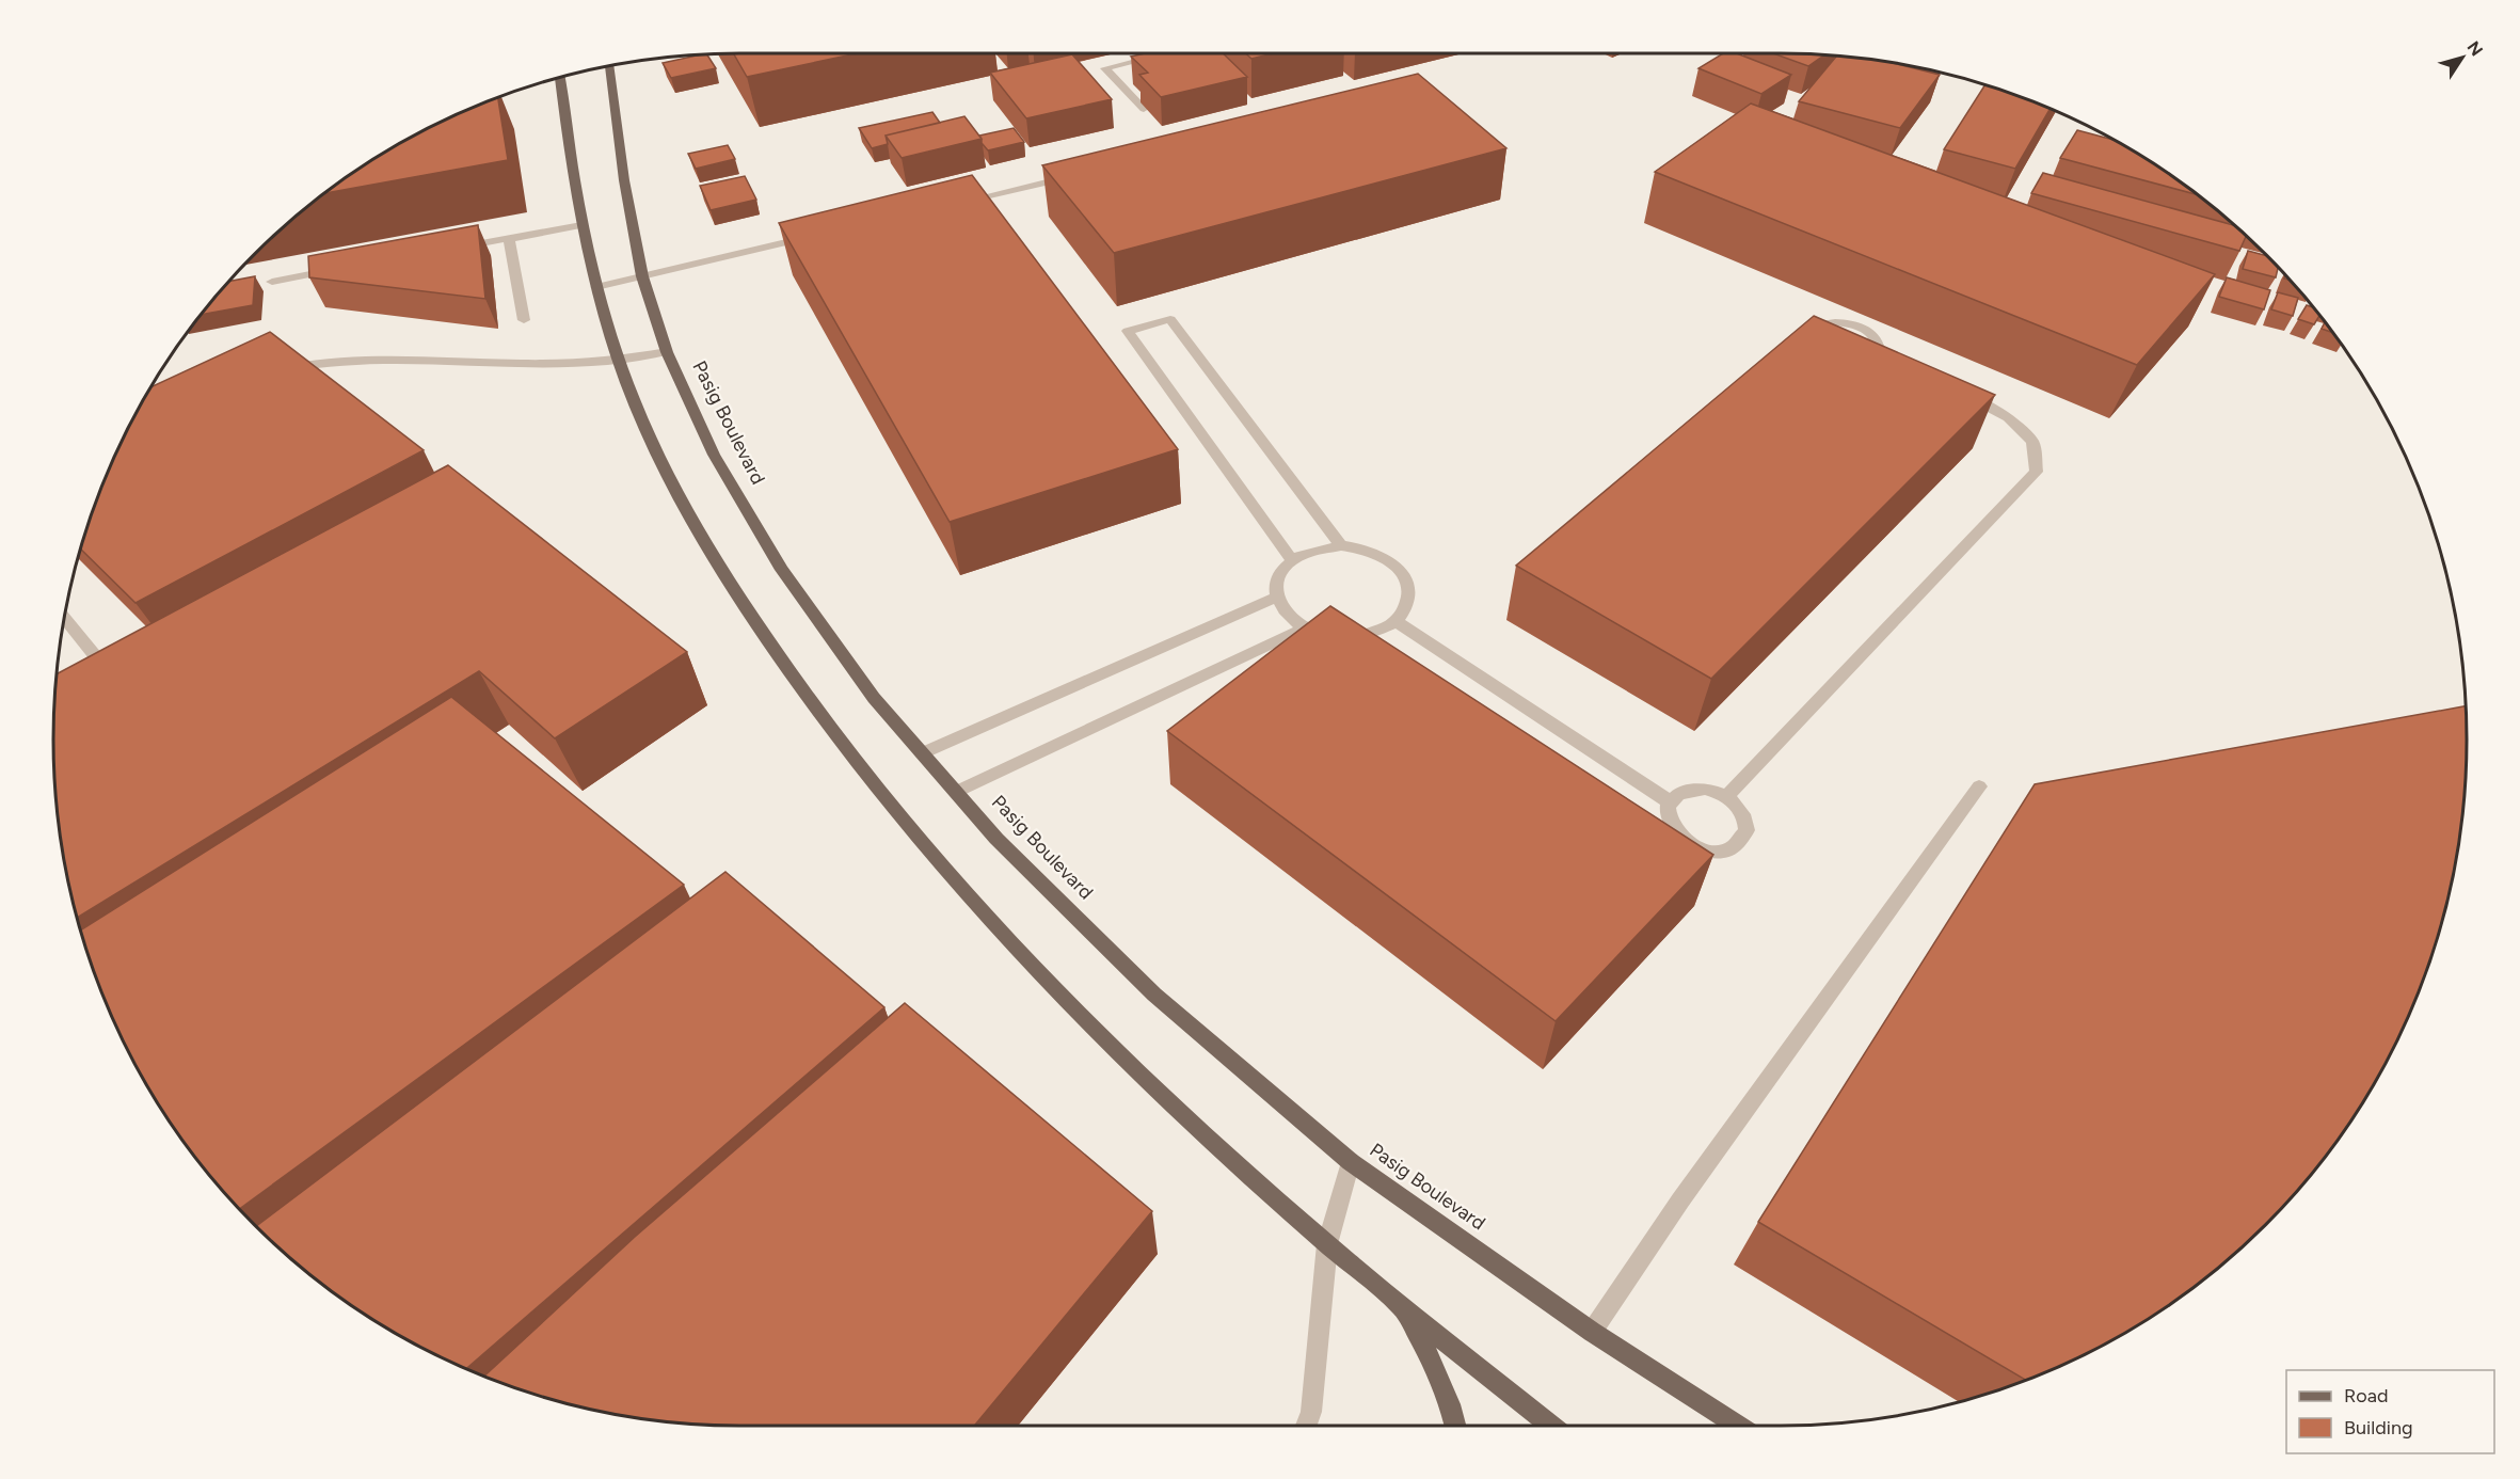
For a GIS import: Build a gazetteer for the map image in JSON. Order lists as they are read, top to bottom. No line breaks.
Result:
{"streets":{"main road":["Pasig Boulevard"]},"legend":["Road","Building"],"north":"top right"}
